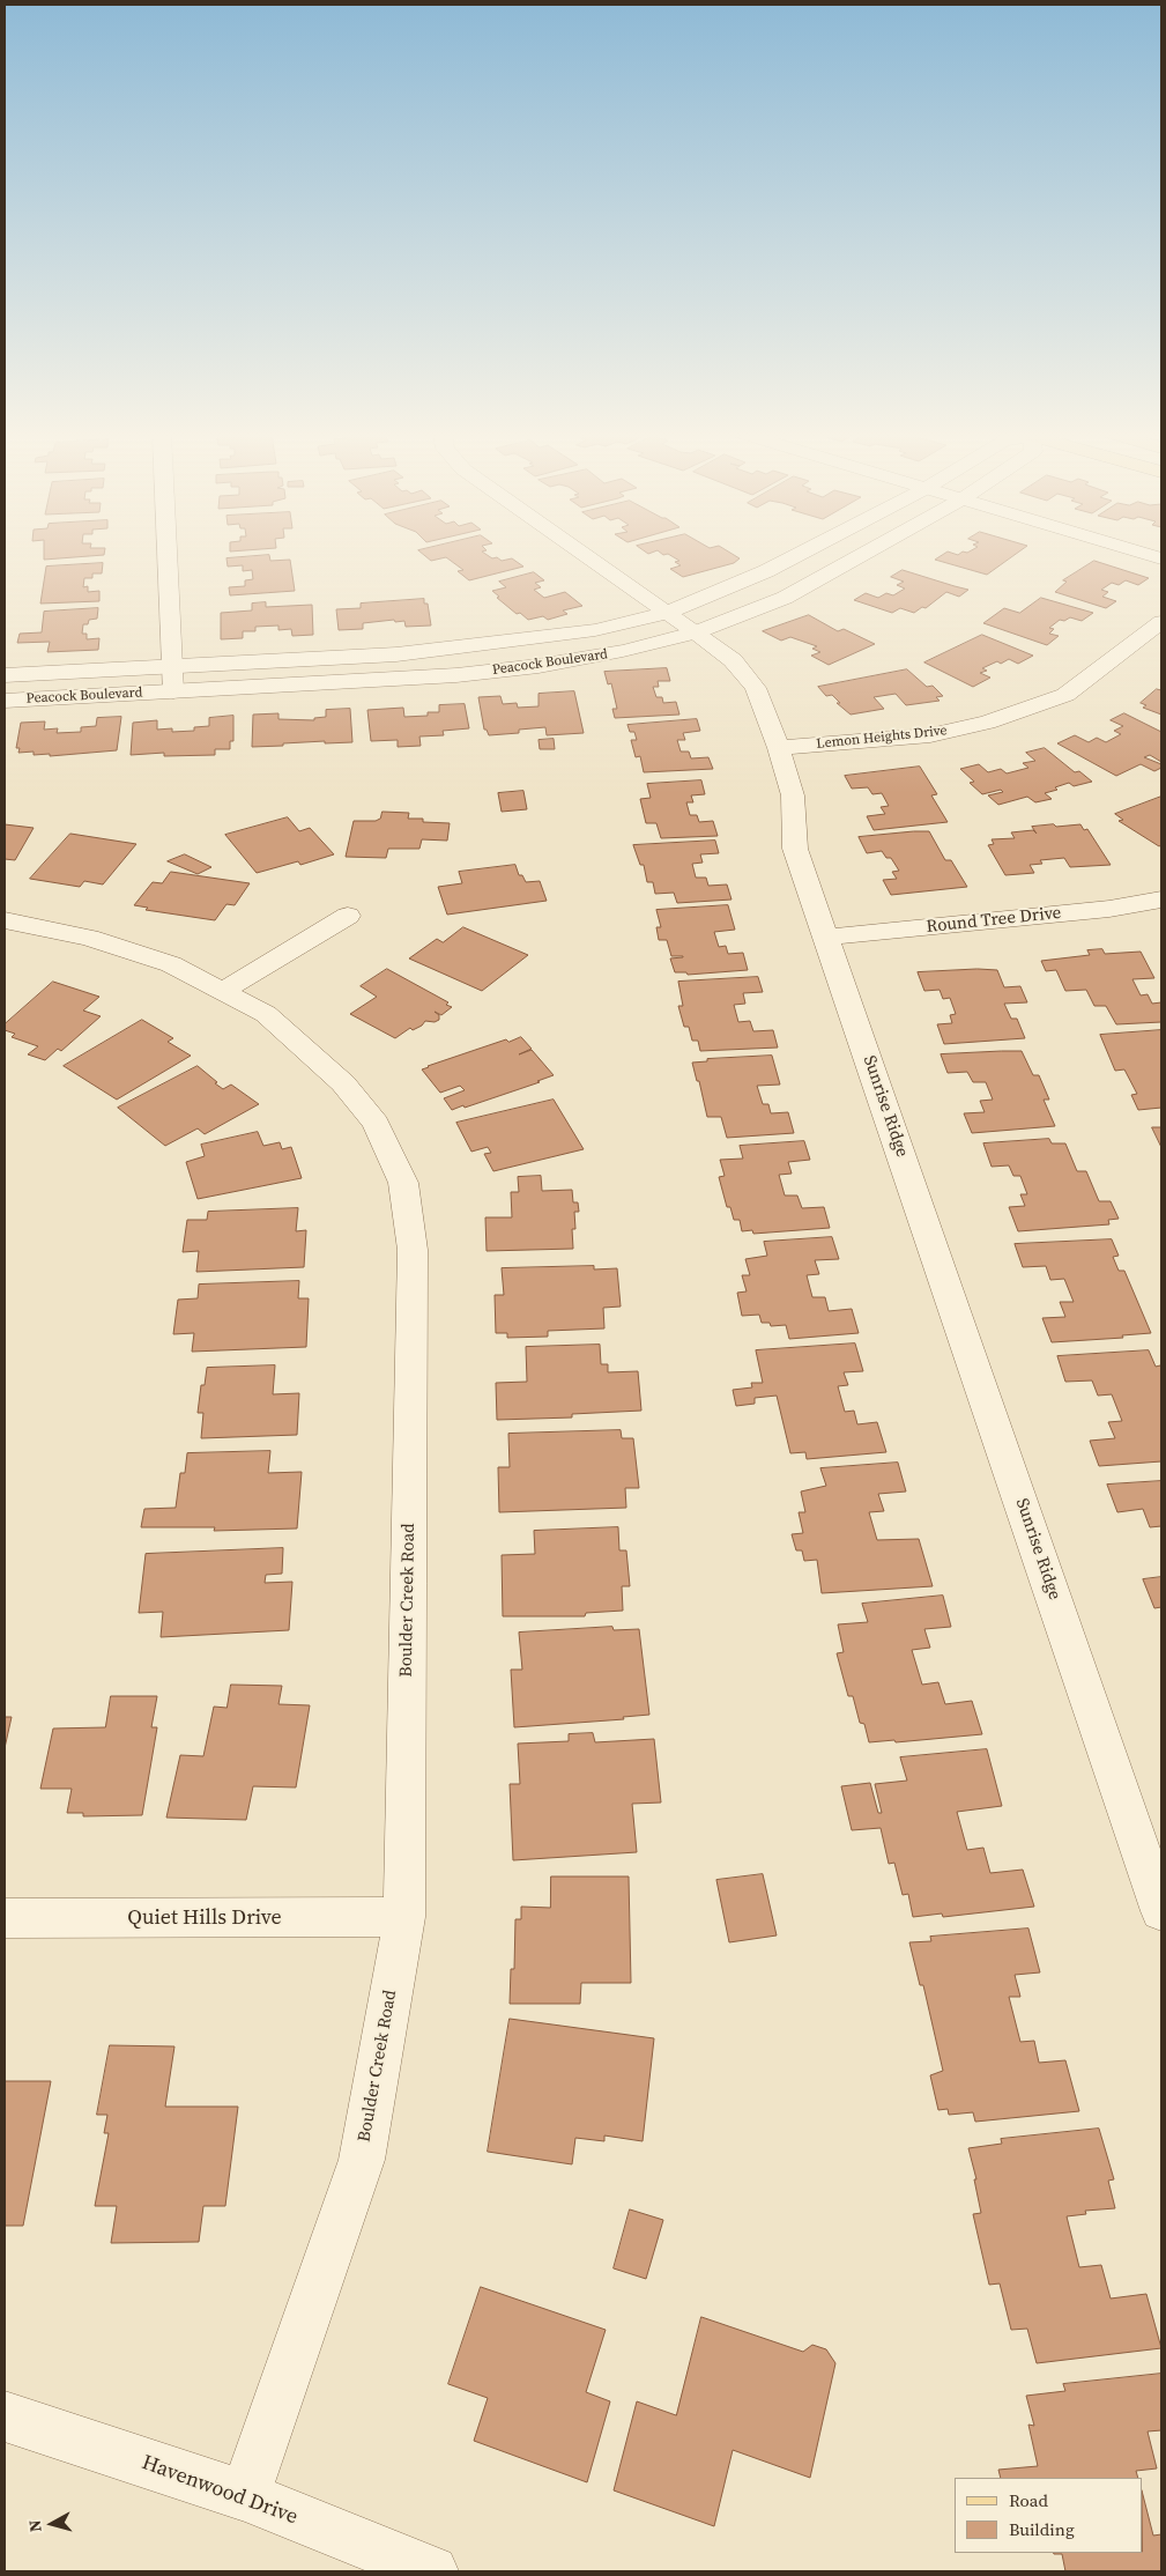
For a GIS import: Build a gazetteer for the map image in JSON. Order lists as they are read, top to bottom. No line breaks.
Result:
{"streets":{"street":["Peacock Boulevard","Lemon Heights Drive","Round Tree Drive","Sunrise Ridge","Boulder Creek Road","Quiet Hills Drive","Havenwood Drive"]},"crossings":[["Peacock Boulevard","Sunrise Ridge"],["Lemon Heights Drive","Sunrise Ridge"],["Round Tree Drive","Sunrise Ridge"],["Boulder Creek Road","Quiet Hills Drive"],["Boulder Creek Road","Havenwood Drive"]],"legend":["Road","Building"],"north":"left"}
